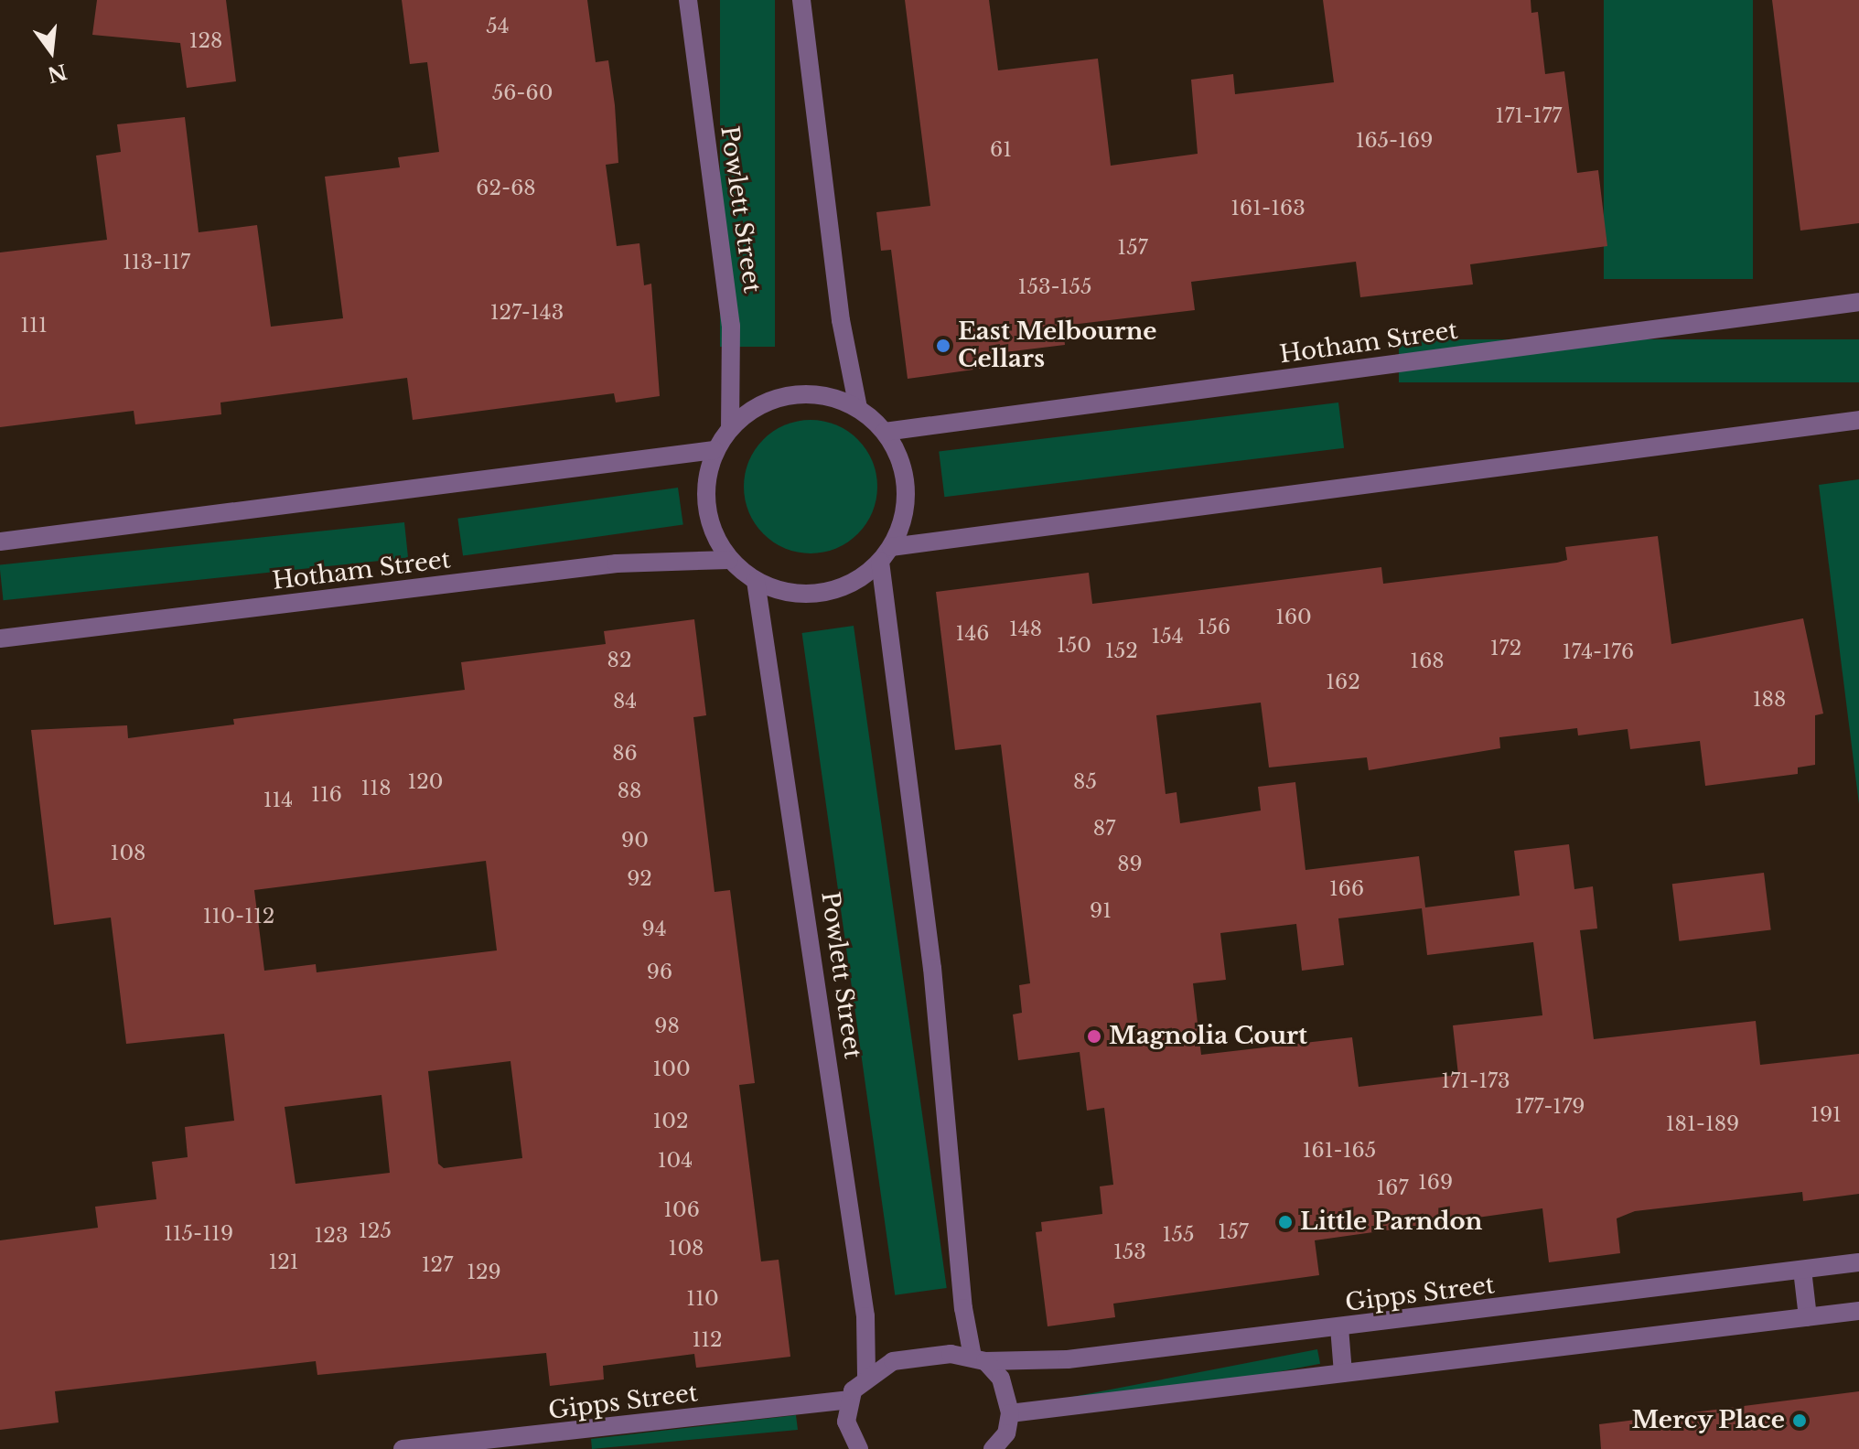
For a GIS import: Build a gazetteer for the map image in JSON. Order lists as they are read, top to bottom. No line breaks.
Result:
{"streets":{"street":["Powlett Street","Hotham Street","Gipps Street"]},"crossings":[["Powlett Street","Hotham Street"],["Powlett Street","Gipps Street"]],"places":["East Melbourne Cellars","Magnolia Court","Little Parndon","Mercy Place"],"house_numbers":["54","128","56-60","171-177","165-169","61","62-68","161-163","157","113-117","153-155","127-143","111","160","156","148","146","154","150","172","152","174-176","82","168","162","188","84","86","120","85","118","88","116","114","87","90","108","89","92","166","91","110-112","94","96","98","100","171-173","177-179","191","102","181-189","161-165","104","169","167","106","125","157","115-119","155","123","108","153","121","127","129","110","112"],"north":"bottom"}
